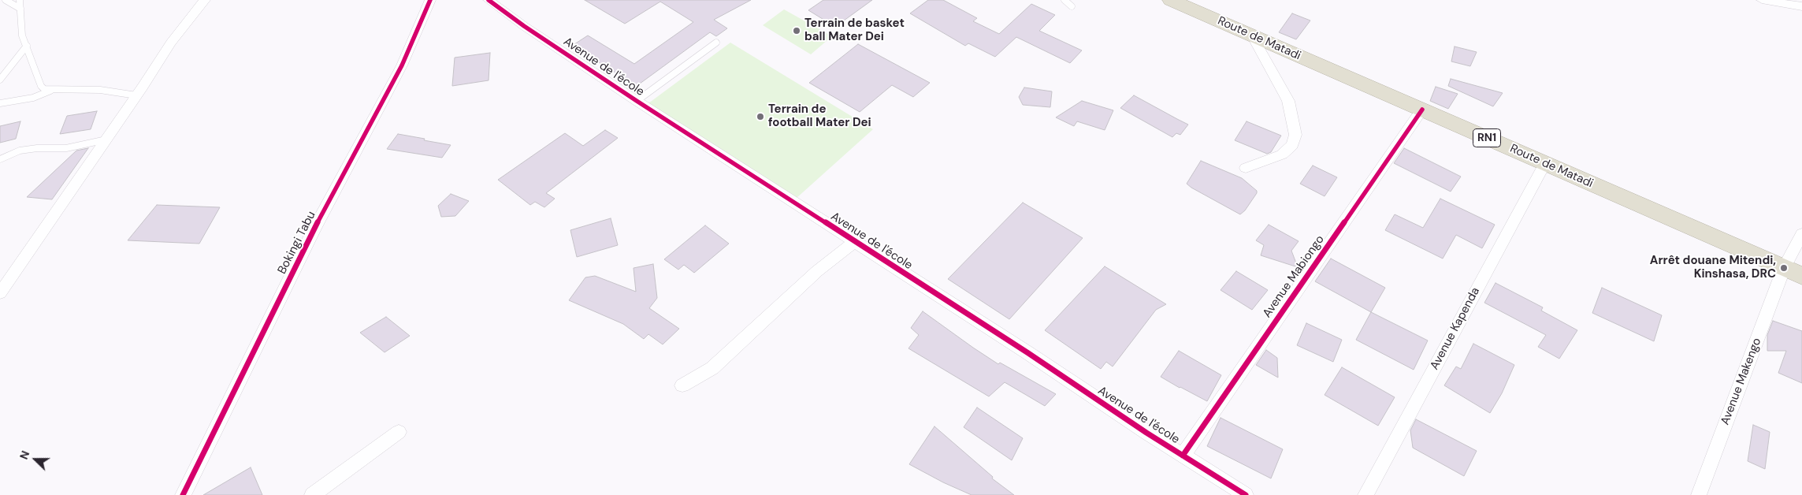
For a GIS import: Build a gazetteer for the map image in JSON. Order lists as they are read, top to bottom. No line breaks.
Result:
{"streets":{"highway":["Route de Matadi","RN1"],"street":["Avenue de l'école","Bokingi Tabu","Avenue Mabiongo","Avenue Kapenda","Avenue Makengo"]},"crossings":[["Route de Matadi","Avenue Mabiongo"],["Route de Matadi","Avenue Kapenda"],["Route de Matadi","Avenue Makengo"],["Avenue de l'école","Avenue Mabiongo"]],"places":["Terrain de basket ball Mater Dei","Terrain de football Mater Dei","Arrêt douane Mitendi, Kinshasa, DRC"],"north":"left"}
